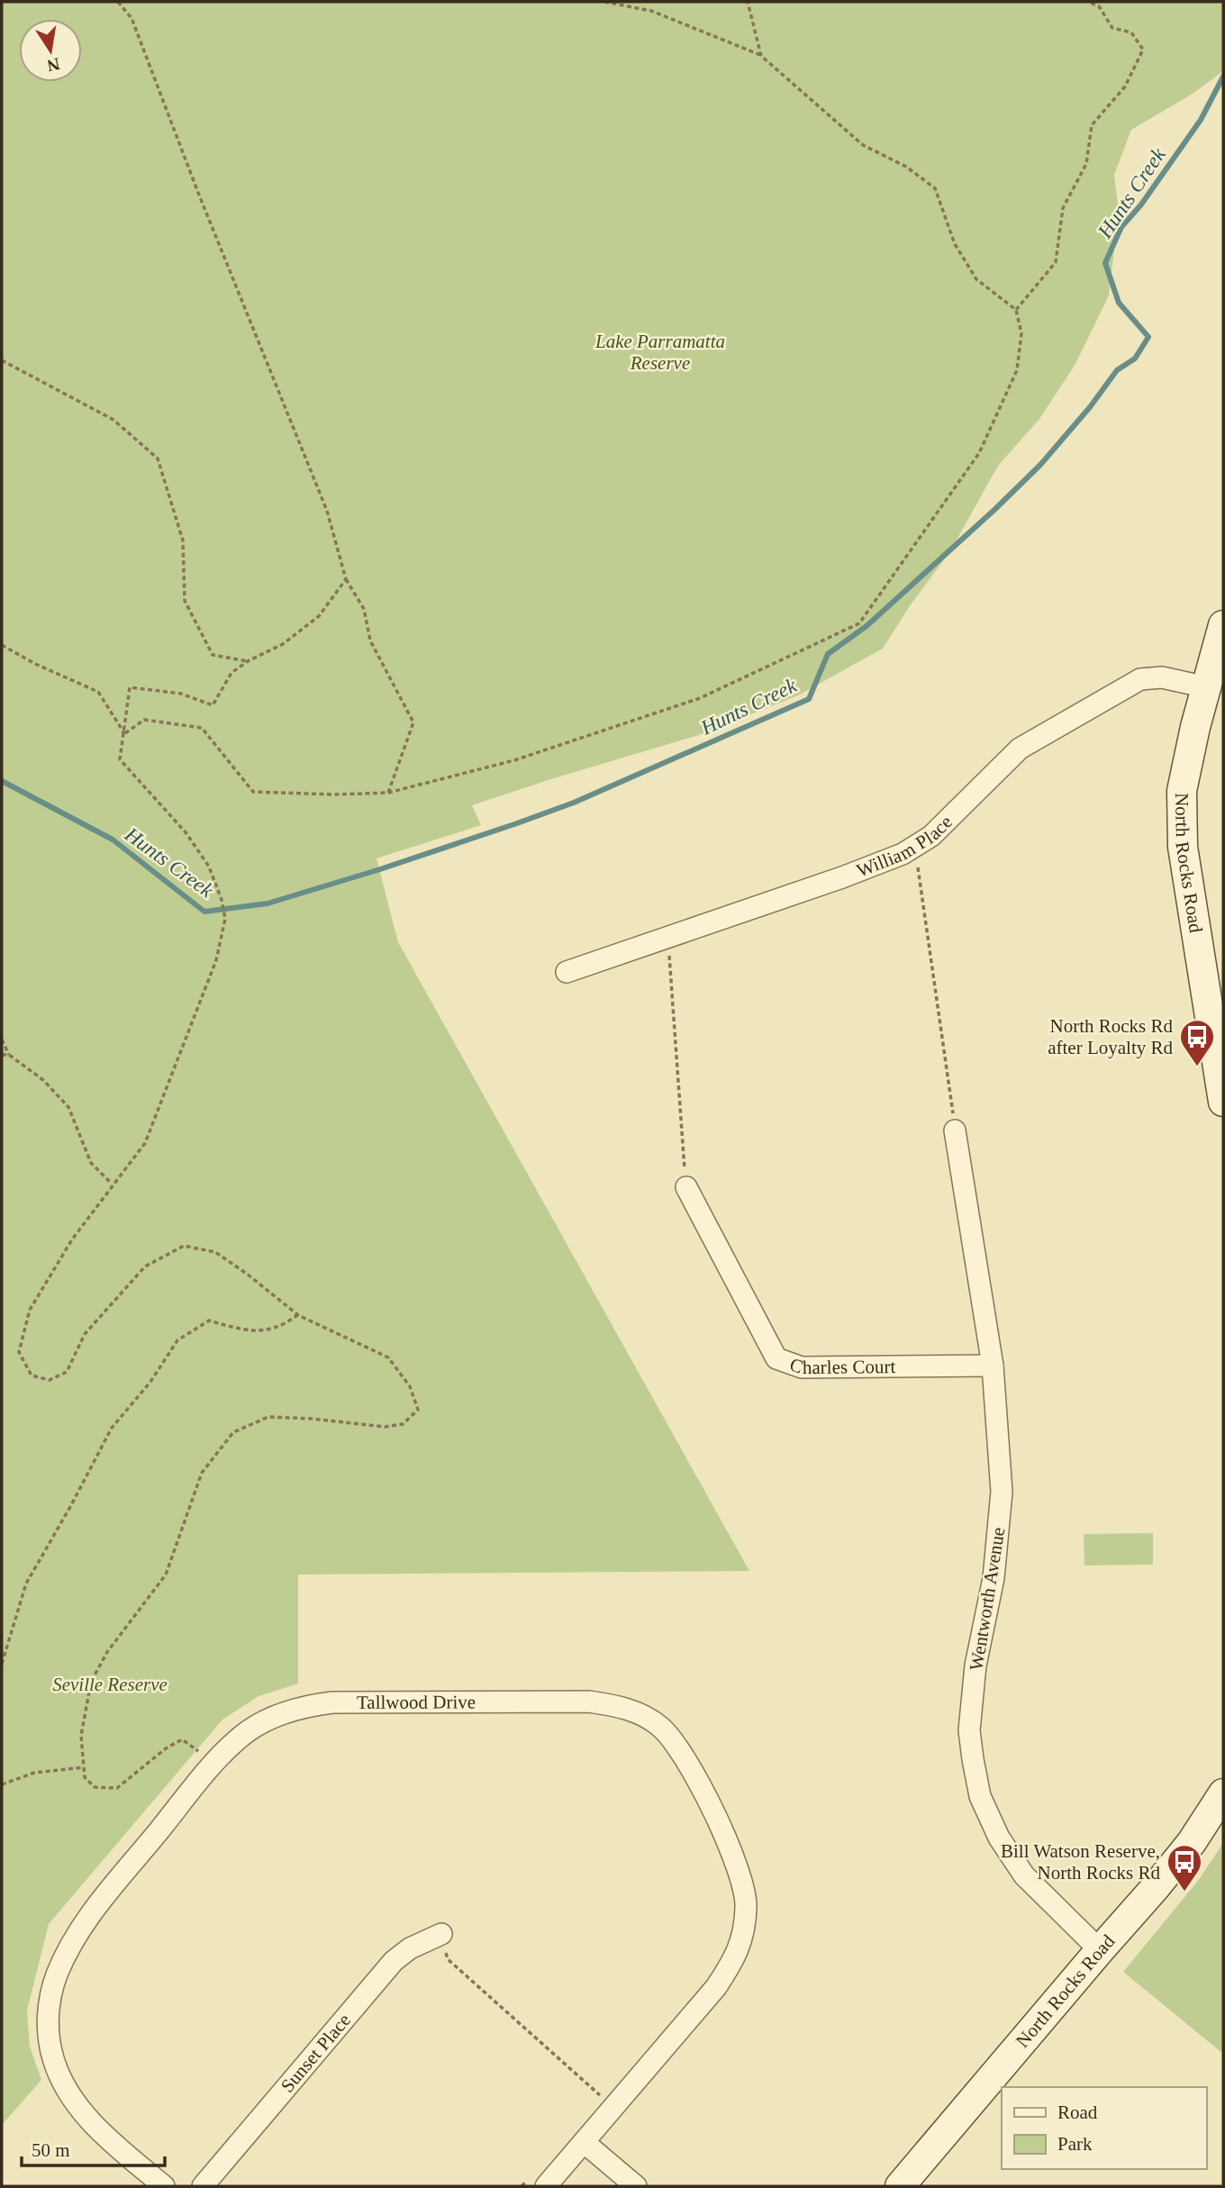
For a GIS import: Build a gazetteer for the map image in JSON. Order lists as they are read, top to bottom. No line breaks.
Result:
{"streets":{"main road":["North Rocks Road"],"street":["William Place","Charles Court","Wentworth Avenue","Tallwood Drive","Sunset Place"]},"crossings":[["William Place","North Rocks Road"],["North Rocks Road","Wentworth Avenue"],["Charles Court","Wentworth Avenue"]],"water":["Hunts Creek"],"parks":["Lake Parramatta Reserve","Seville Reserve"],"places":{"bus stop":["North Rocks Rd after Loyalty Rd","Bill Watson Reserve, North Rocks Rd"]},"legend":["Road","Park"],"scale_bar":"50 m","north":"bottom"}
